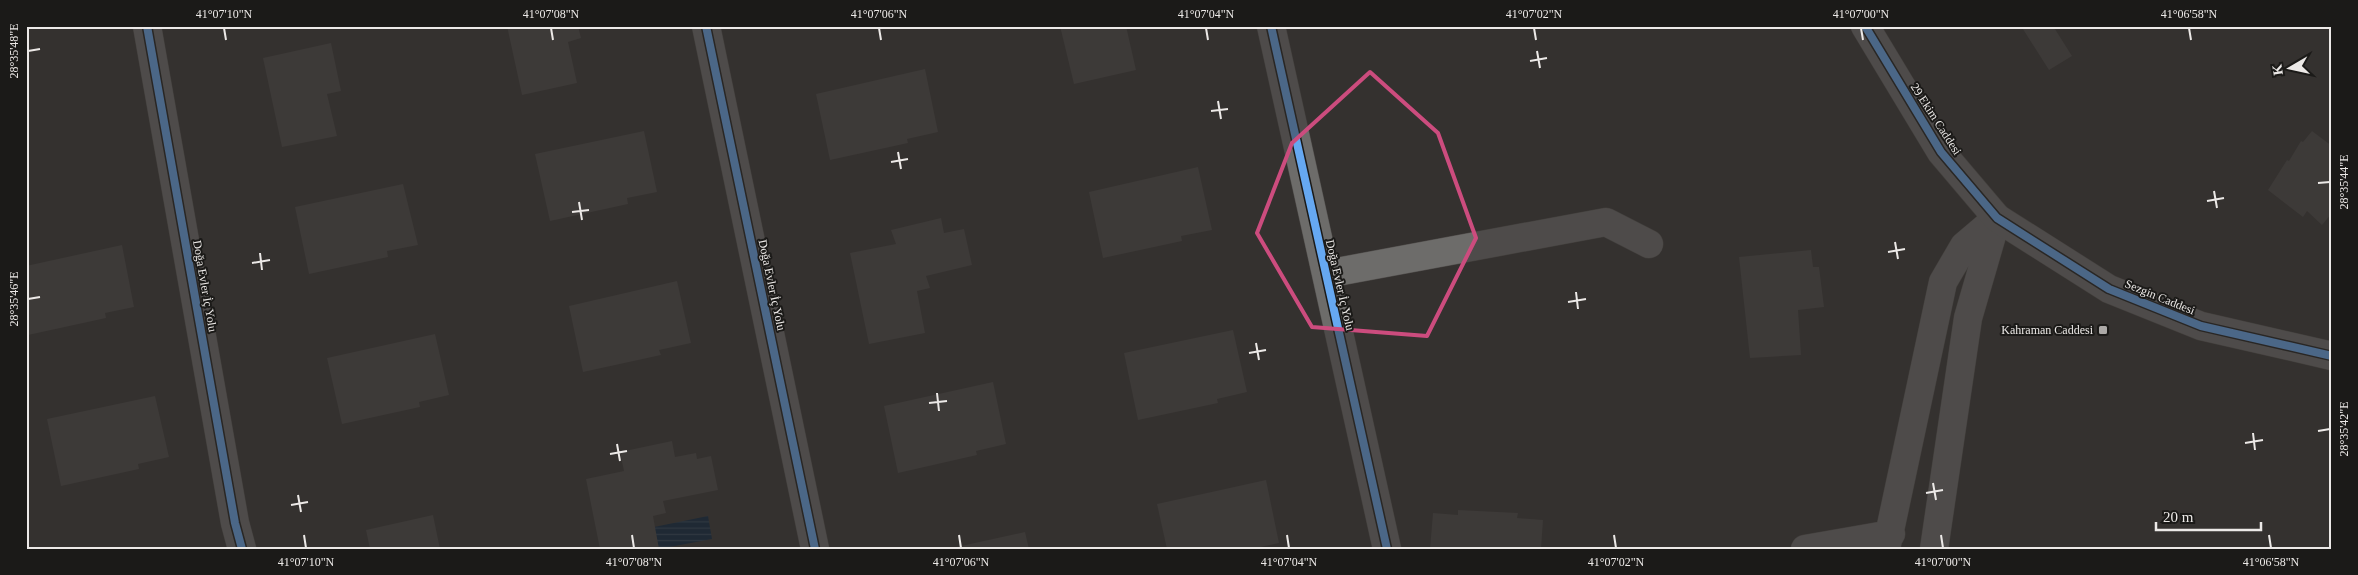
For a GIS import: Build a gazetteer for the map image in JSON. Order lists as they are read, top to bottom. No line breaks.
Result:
{"streets":{"street":["29 Ekim Caddesi","Doğa Evler İç Yolu","Sezgin Caddesi"]},"crossings":[["29 Ekim Caddesi","Sezgin Caddesi"]],"places":{"transit":["Kahraman Caddesi"]},"scale_bar":"20 m","north":"left","coordinates":["41°07'10\"N","41°07'08\"N","41°07'06\"N","41°07'04\"N","41°07'02\"N","41°07'00\"N","41°06'58\"N","28°35'48\"E","28°35'44\"E","28°35'46\"E","28°35'42\"E"]}
